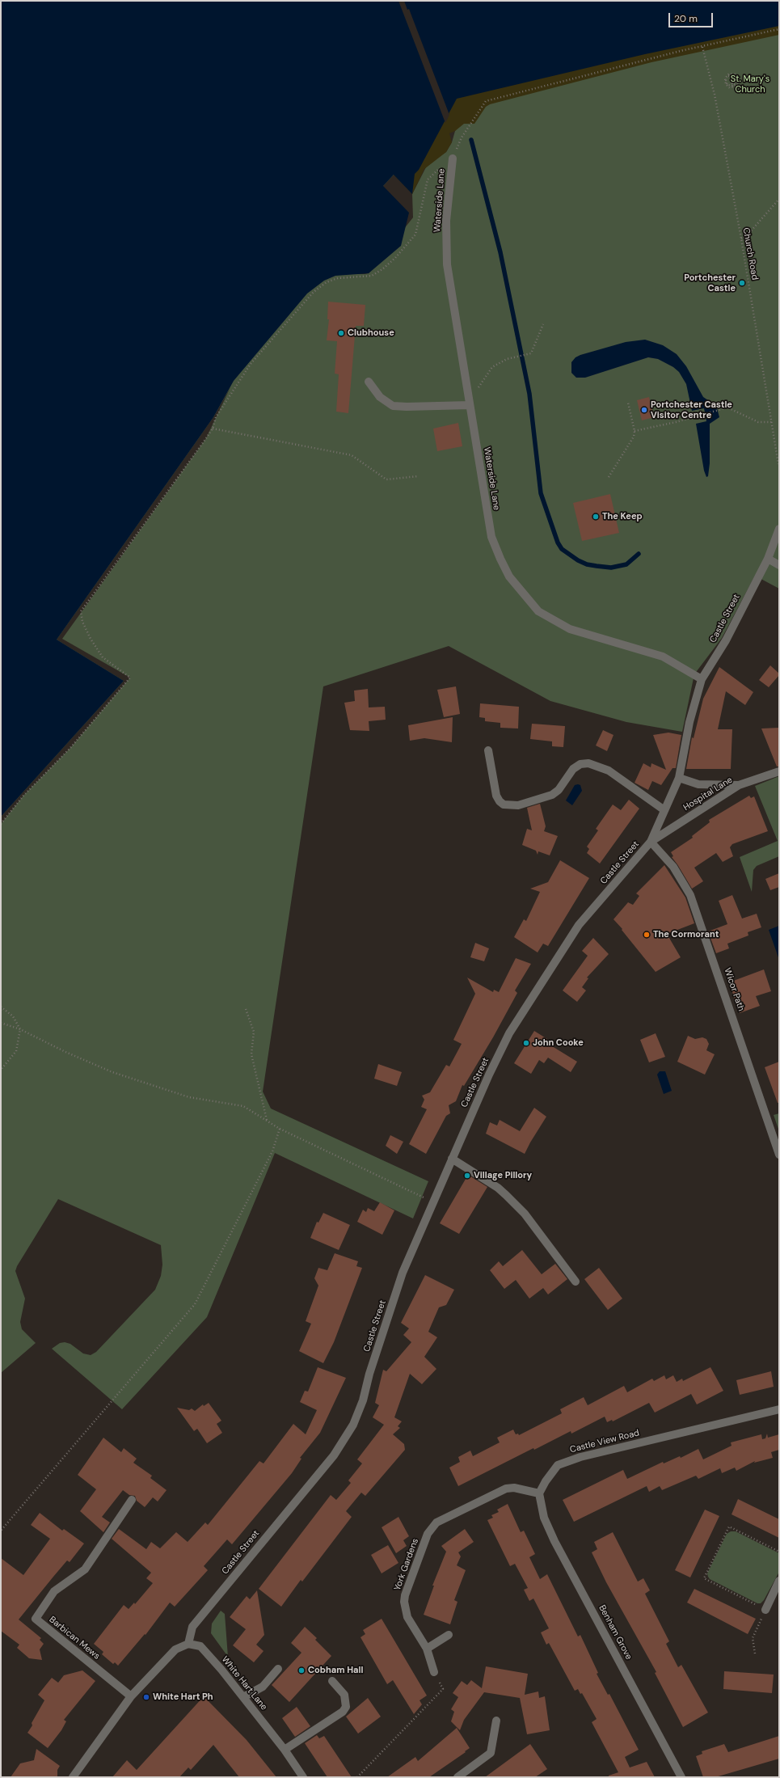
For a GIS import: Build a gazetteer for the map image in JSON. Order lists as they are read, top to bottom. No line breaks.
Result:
{"streets":{"street":["Waterside Lane","Castle Street","Hospital Lane","Wicor Path","Castle View Road","York Gardens","Benham Grove","Barbican Mews","White Hart Lane"],"path":["Church Road"]},"crossings":[["Waterside Lane","Castle Street"],["Castle Street","Hospital Lane"],["Castle Street","Wicor Path"],["Castle Street","White Hart Lane"],["Hospital Lane","Wicor Path"],["Castle View Road","York Gardens"],["Castle View Road","Benham Grove"],["York Gardens","Benham Grove"]],"parks":["St. Mary's Church"],"places":["Portchester Castle","Clubhouse","Portchester Castle Visitor Centre","The Keep","The Cormorant","John Cooke","Village Pillory","Cobham Hall","White Hart Ph"],"scale_bar":"20 m"}
